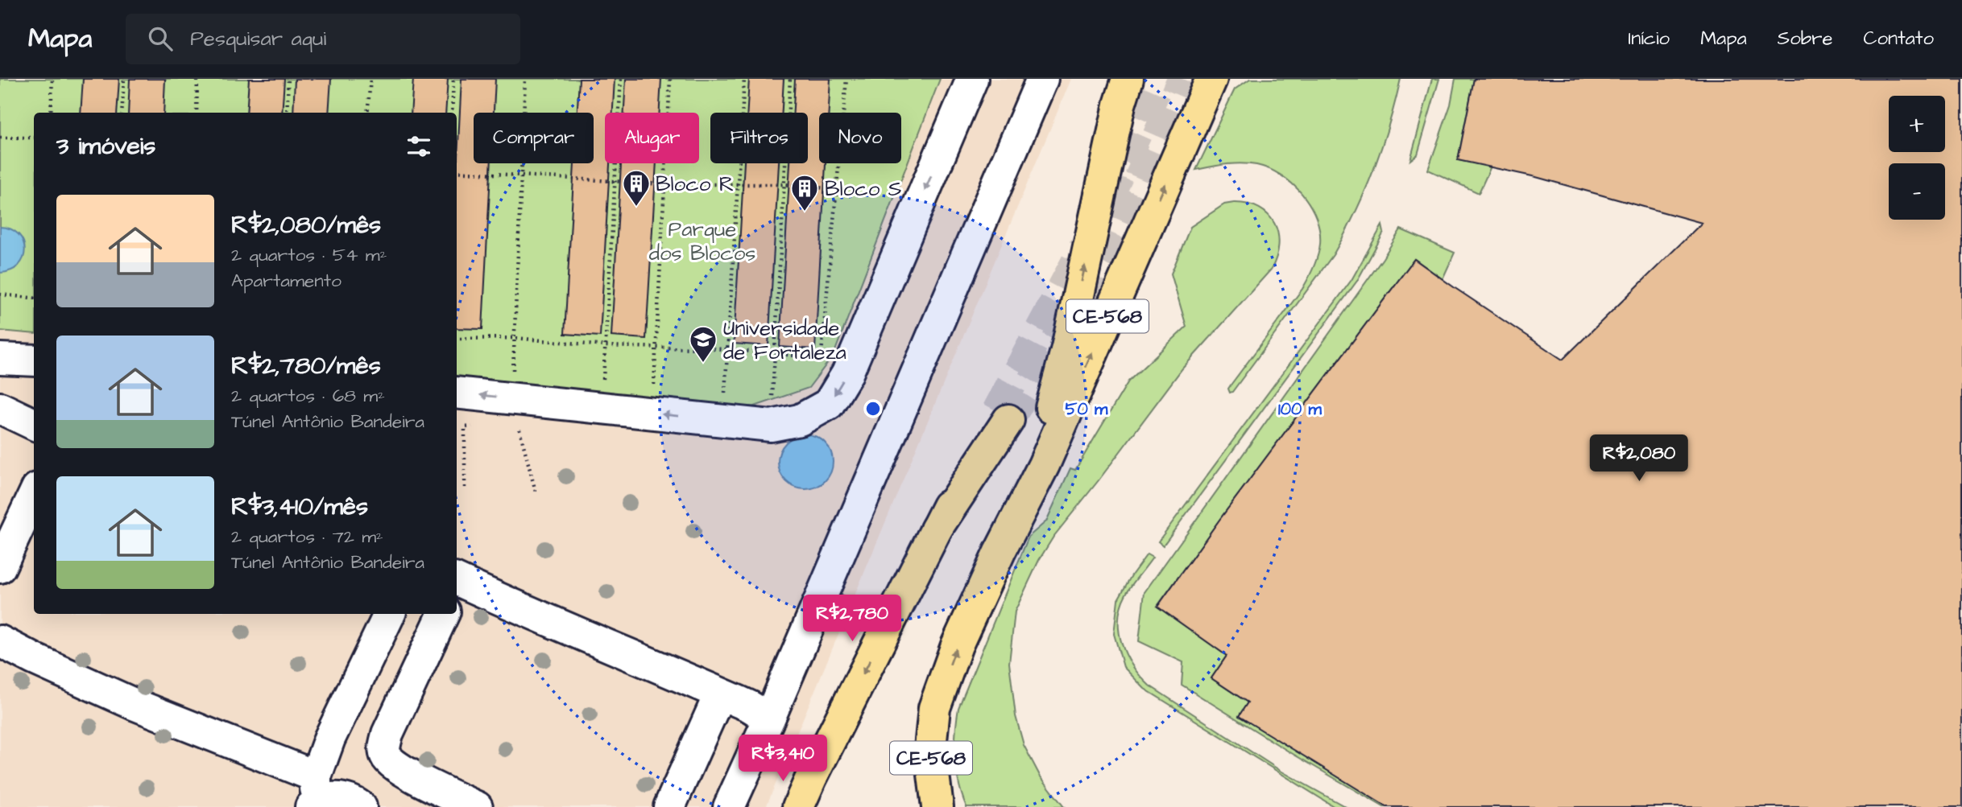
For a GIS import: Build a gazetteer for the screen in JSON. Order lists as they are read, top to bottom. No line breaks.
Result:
{"streets":{"main road":["CE-568"]},"parks":["Parque dos Blocos"],"places":{"building":["Bloco R","Bloco S"],"school or university":["Universidade de Fortaleza"]},"page":{"header":"Mapa","search":"Pesquisar aqui","nav":["Início","Mapa","Sobre","Contato"],"map_buttons":["+","−"],"chip":["Comprar","Alugar","Filtros","Novo"],"heading":"3 imóveis","list":[{"name":"R$2,080/mês","note":"2 quartos · 54 m² · Apartamento"},{"name":"R$2,780/mês","note":"2 quartos · 68 m² · Túnel Antônio Bandeira"},{"name":"R$3,410/mês","note":"2 quartos · 72 m² · Túnel Antônio Bandeira"}],"price":["R$2,080","R$2,780","R$3,410"]},"rings":["50 m","100 m"]}
